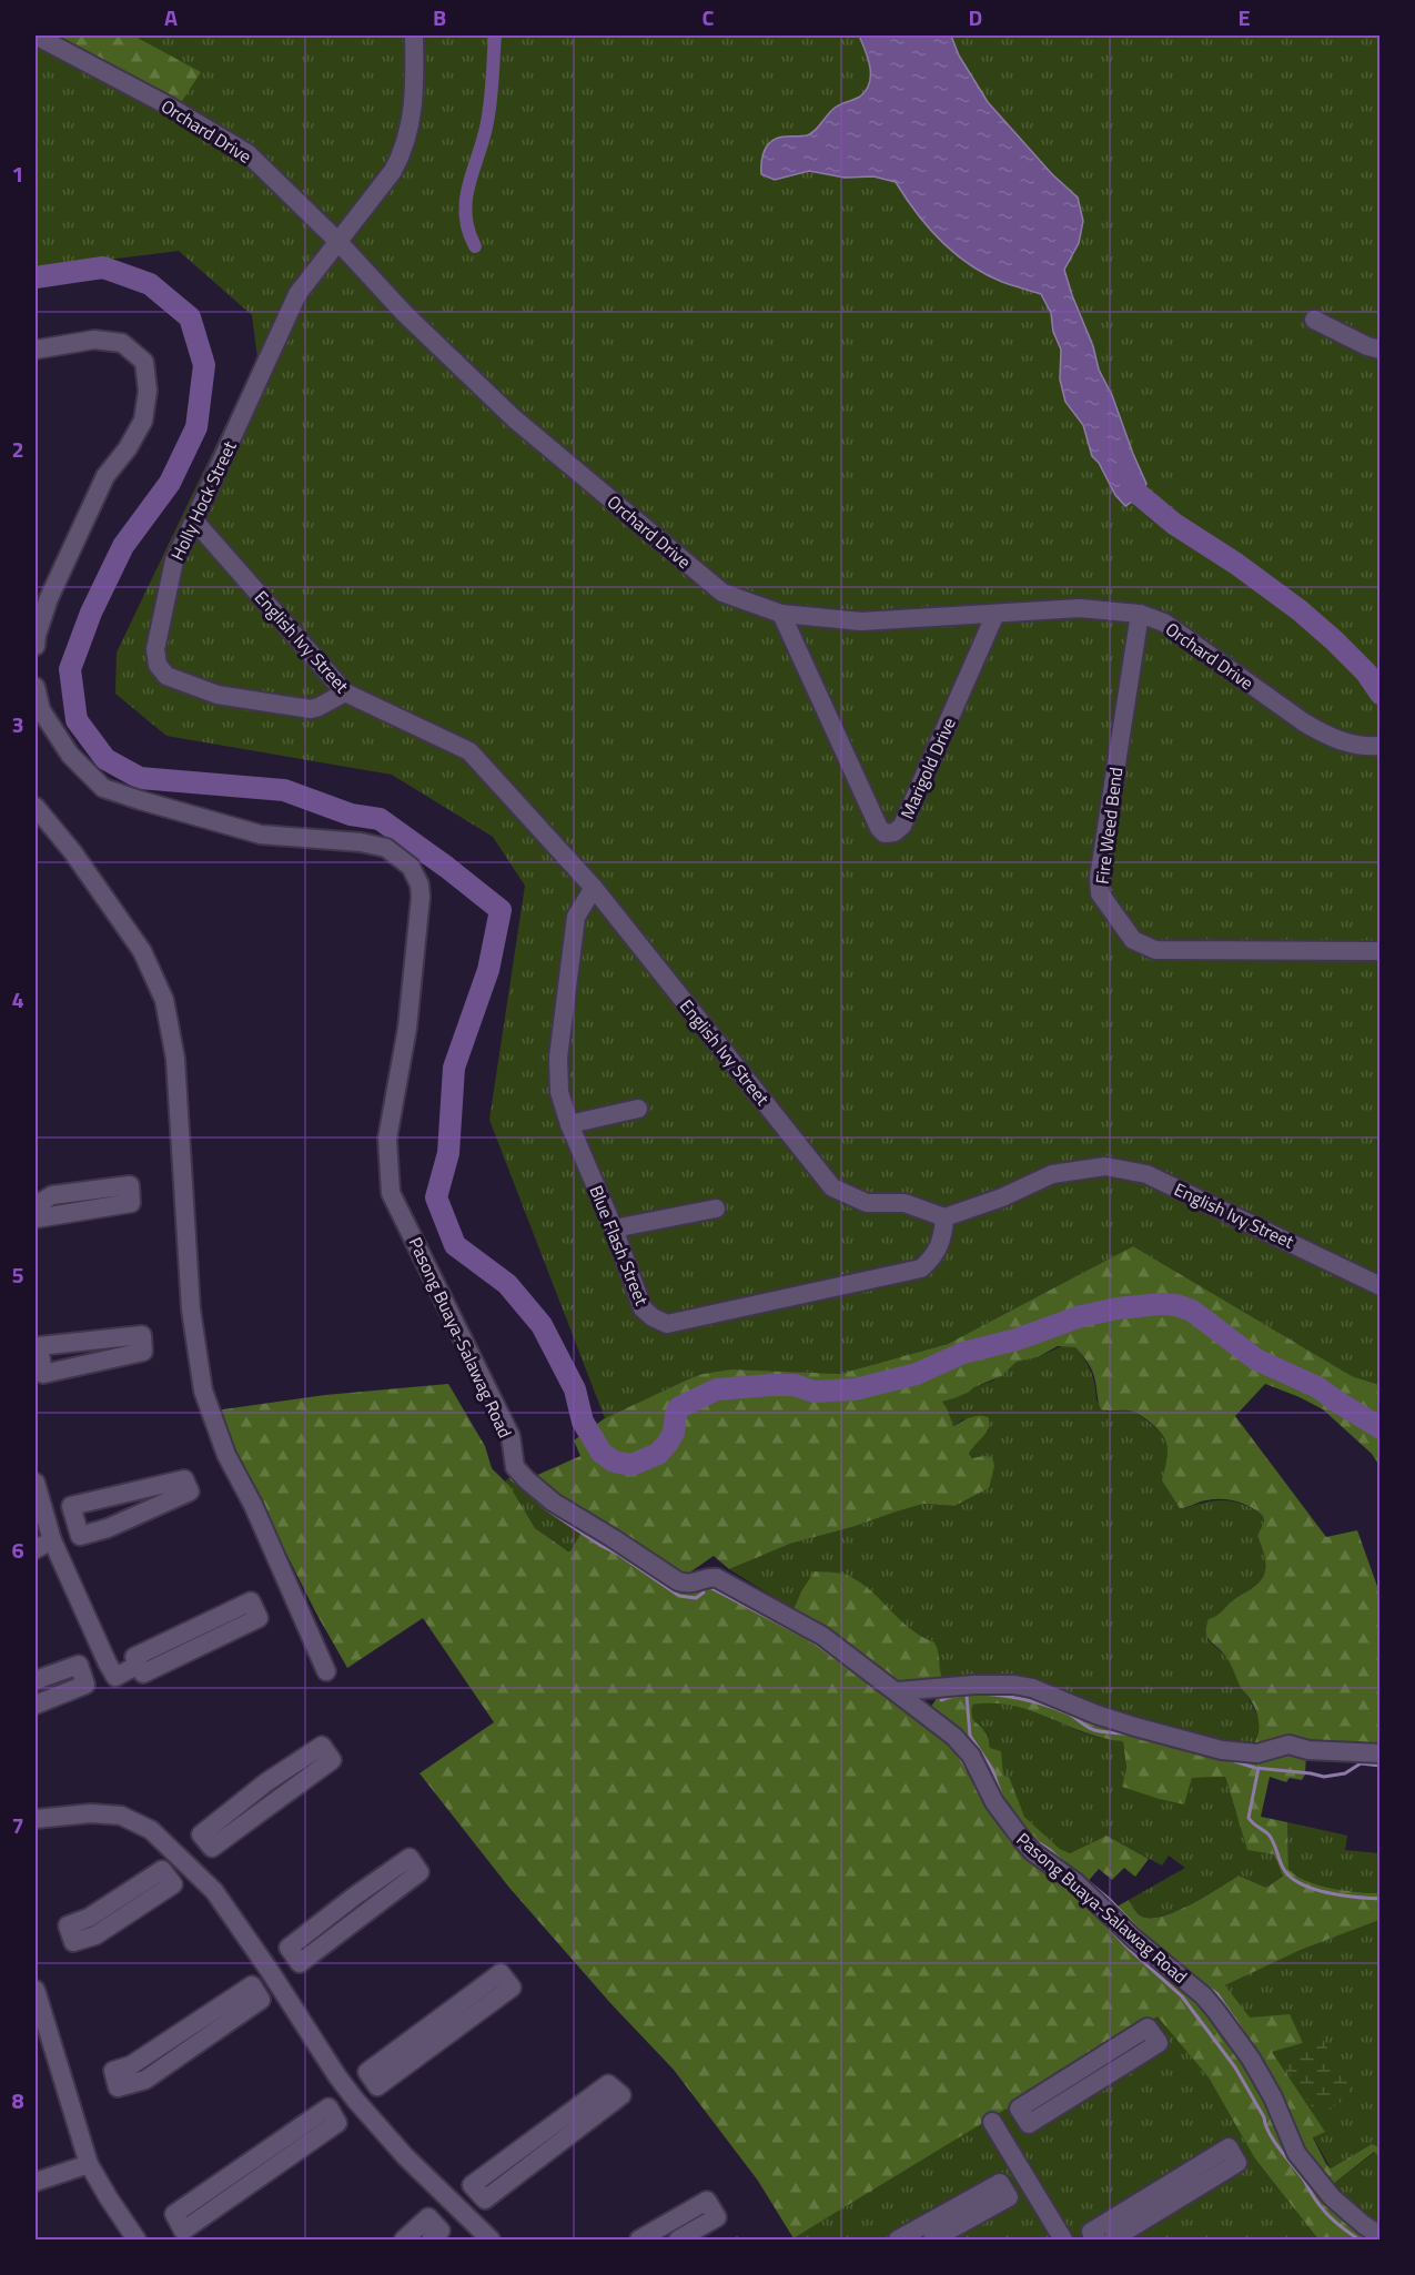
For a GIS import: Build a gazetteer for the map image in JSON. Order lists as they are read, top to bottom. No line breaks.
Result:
{"streets":{"street":["Orchard Drive","Holly Hock Street","English Ivy Street","Marigold Drive","Fire Weed Bend","Blue Flash Street","Pasong Buaya-Salawag Road"]},"crossings":[["Orchard Drive","Holly Hock Street"],["Orchard Drive","Marigold Drive"],["Orchard Drive","Fire Weed Bend"],["Holly Hock Street","English Ivy Street"],["English Ivy Street","Blue Flash Street"]],"grid":{"columns":["A","B","C","D","E"],"rows":["1","2","3","4","5","6","7","8"]}}
